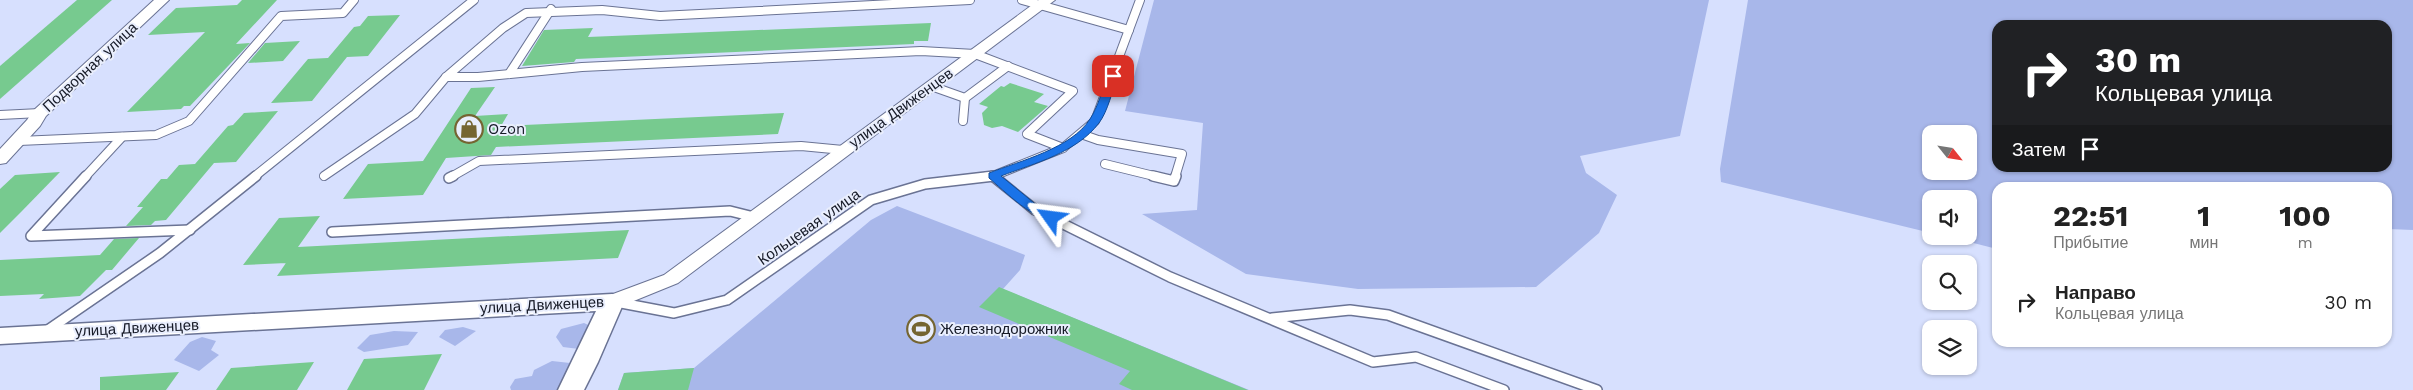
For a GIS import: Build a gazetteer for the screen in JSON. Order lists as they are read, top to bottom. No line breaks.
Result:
{"streets":{"street":["Подворная улица","улица Движенцев"],"lane":["Кольцевая улица"]},"crossings":[["улица Движенцев","Кольцевая улица"]],"places":{"shop":["Ozon"],"sports":["Железнодорожник"]},"north":"bottom right","page":{"turn":["30 m","Кольцевая улица"],"then":"Затем","eta":["22:51","Прибытие","1","мин","100","m"],"list":[{"name":"Направо","note":"Кольцевая улица","value":"30 m"}]}}
